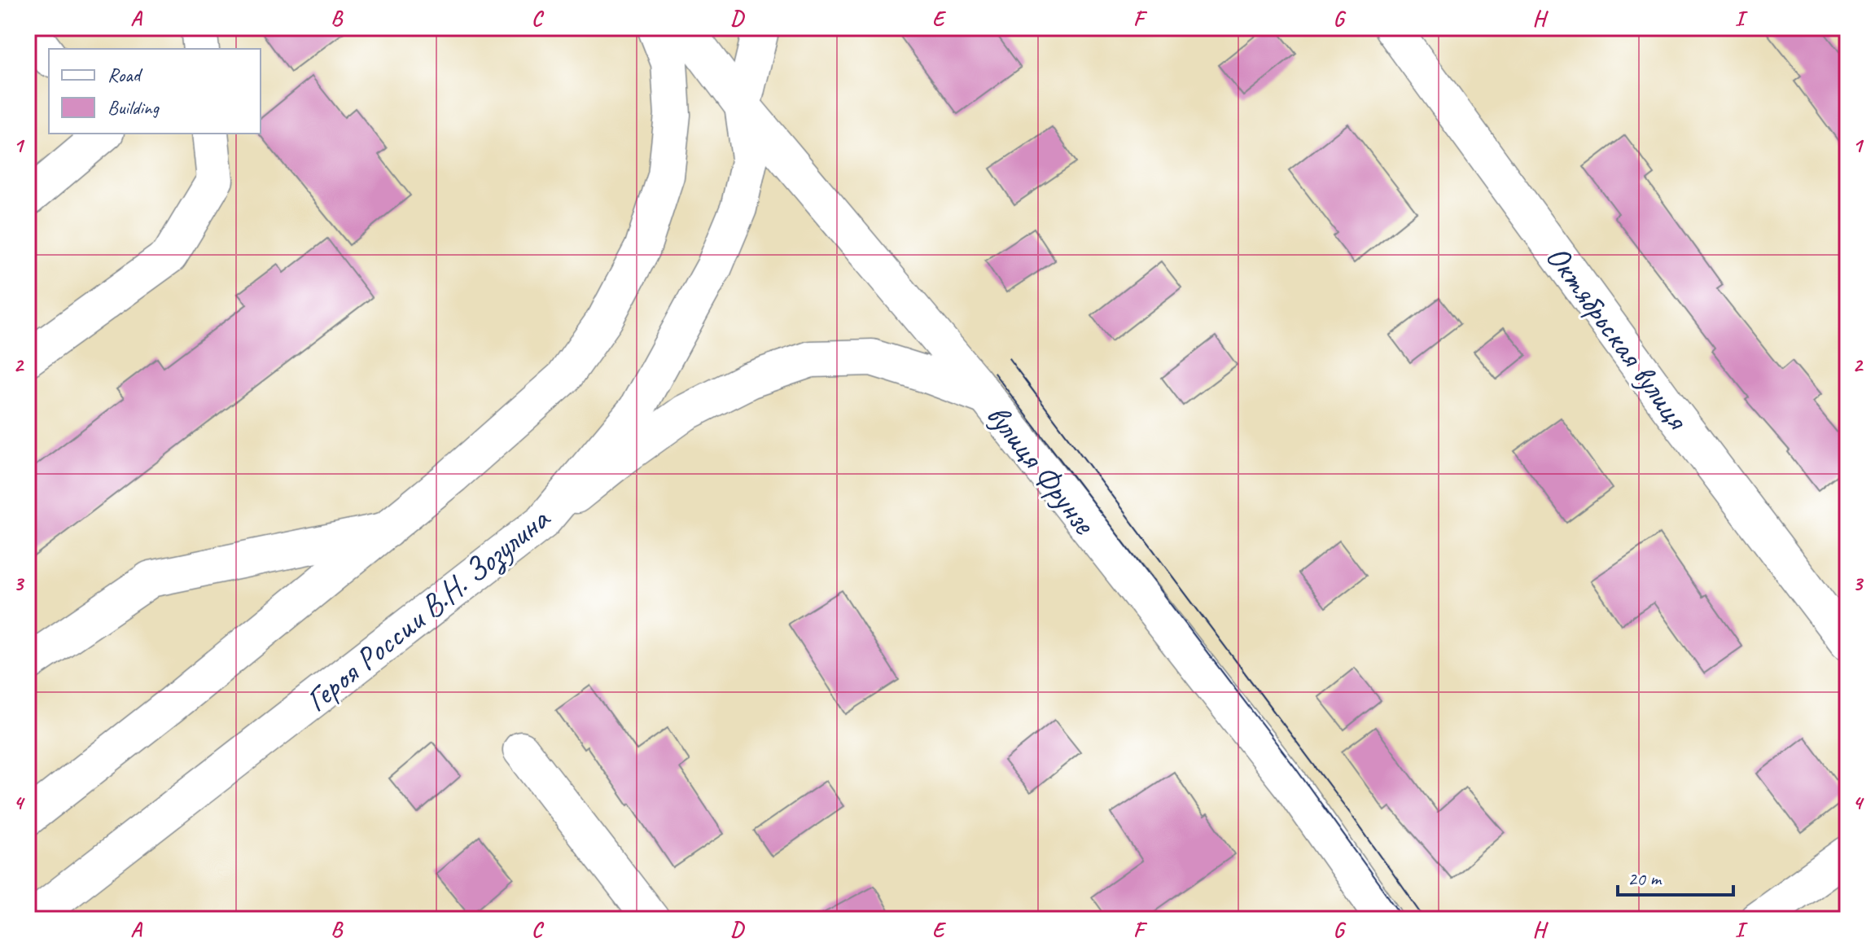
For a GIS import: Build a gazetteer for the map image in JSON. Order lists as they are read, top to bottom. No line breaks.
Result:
{"streets":{"street":["Октябрьская вулиця","вулиця Фрунзе","Героя России В.Н. Зозулина"]},"crossings":[["вулиця Фрунзе","Героя России В.Н. Зозулина"]],"legend":["Road","Building"],"scale_bar":"20 m","grid":{"columns":["A","B","C","D","E","F","G","H","I"],"rows":["1","2","3","4"]}}
